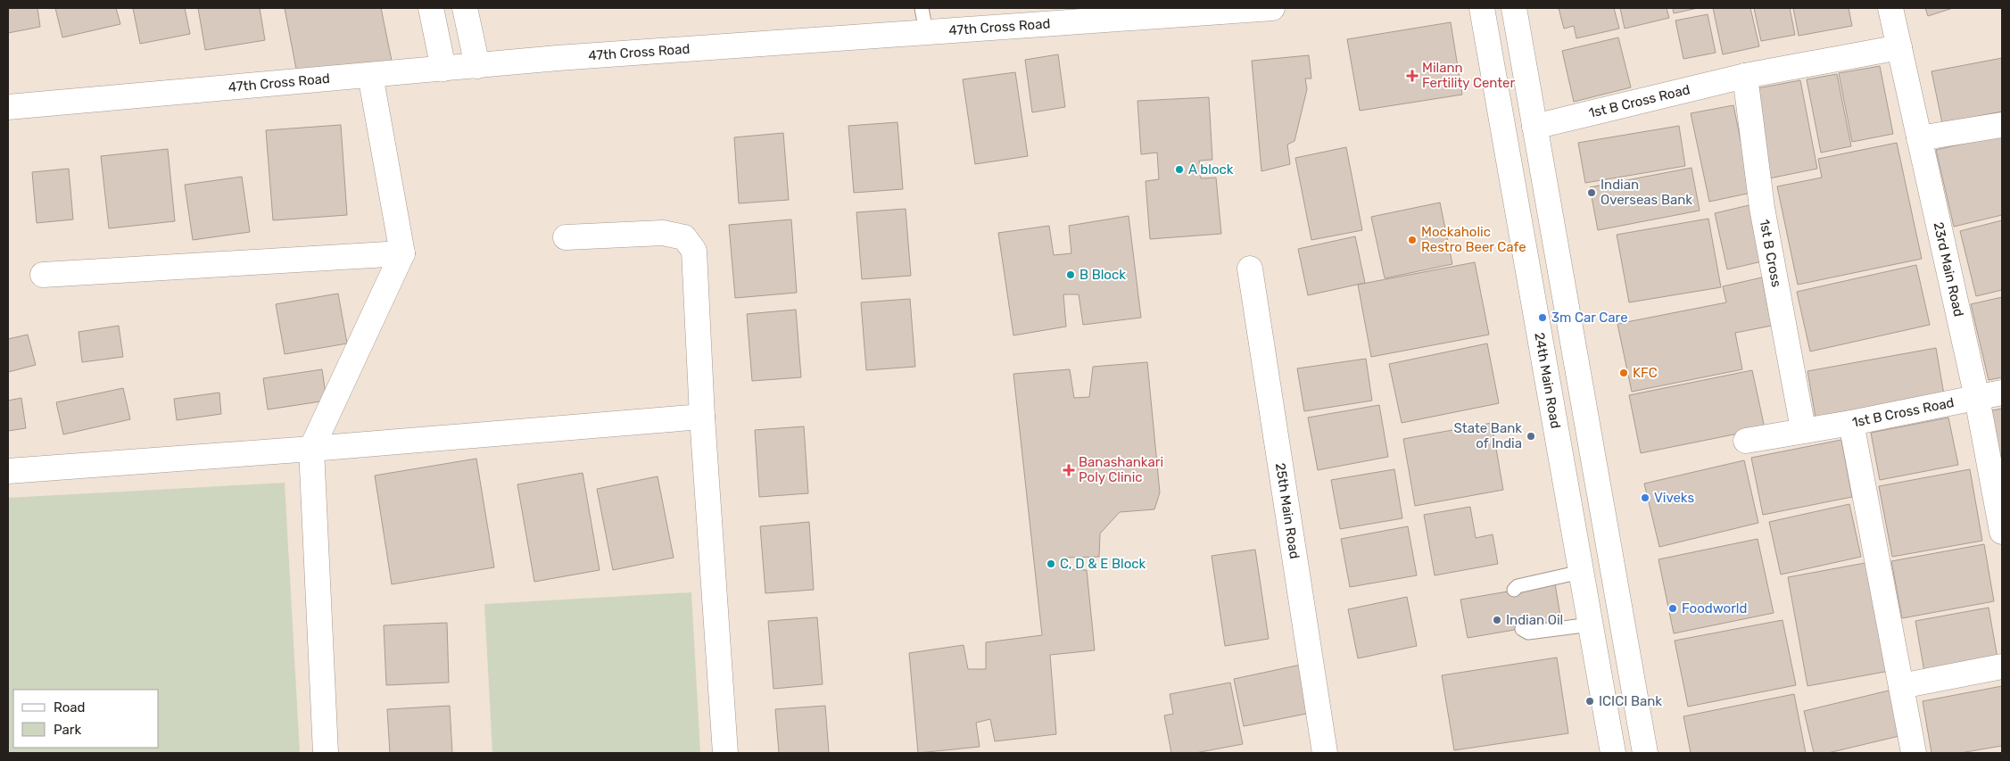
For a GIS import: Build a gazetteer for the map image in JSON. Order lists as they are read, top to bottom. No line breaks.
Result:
{"streets":{"street":["47th Cross Road","1st B Cross Road","1st B Cross","23rd Main Road","24th Main Road","25th Main Road"]},"crossings":[["1st B Cross Road","1st B Cross"],["1st B Cross Road","23rd Main Road"]],"places":{"health":["Milann Fertility Center","Banashankari Poly Clinic"],"other":["A block","Indian Overseas Bank","Mockaholic Restro Beer Cafe","B Block","3m Car Care","KFC","State Bank of India","Viveks","C, D & E Block","Foodworld","Indian Oil","ICICI Bank"]},"legend":["Road","Park"]}
